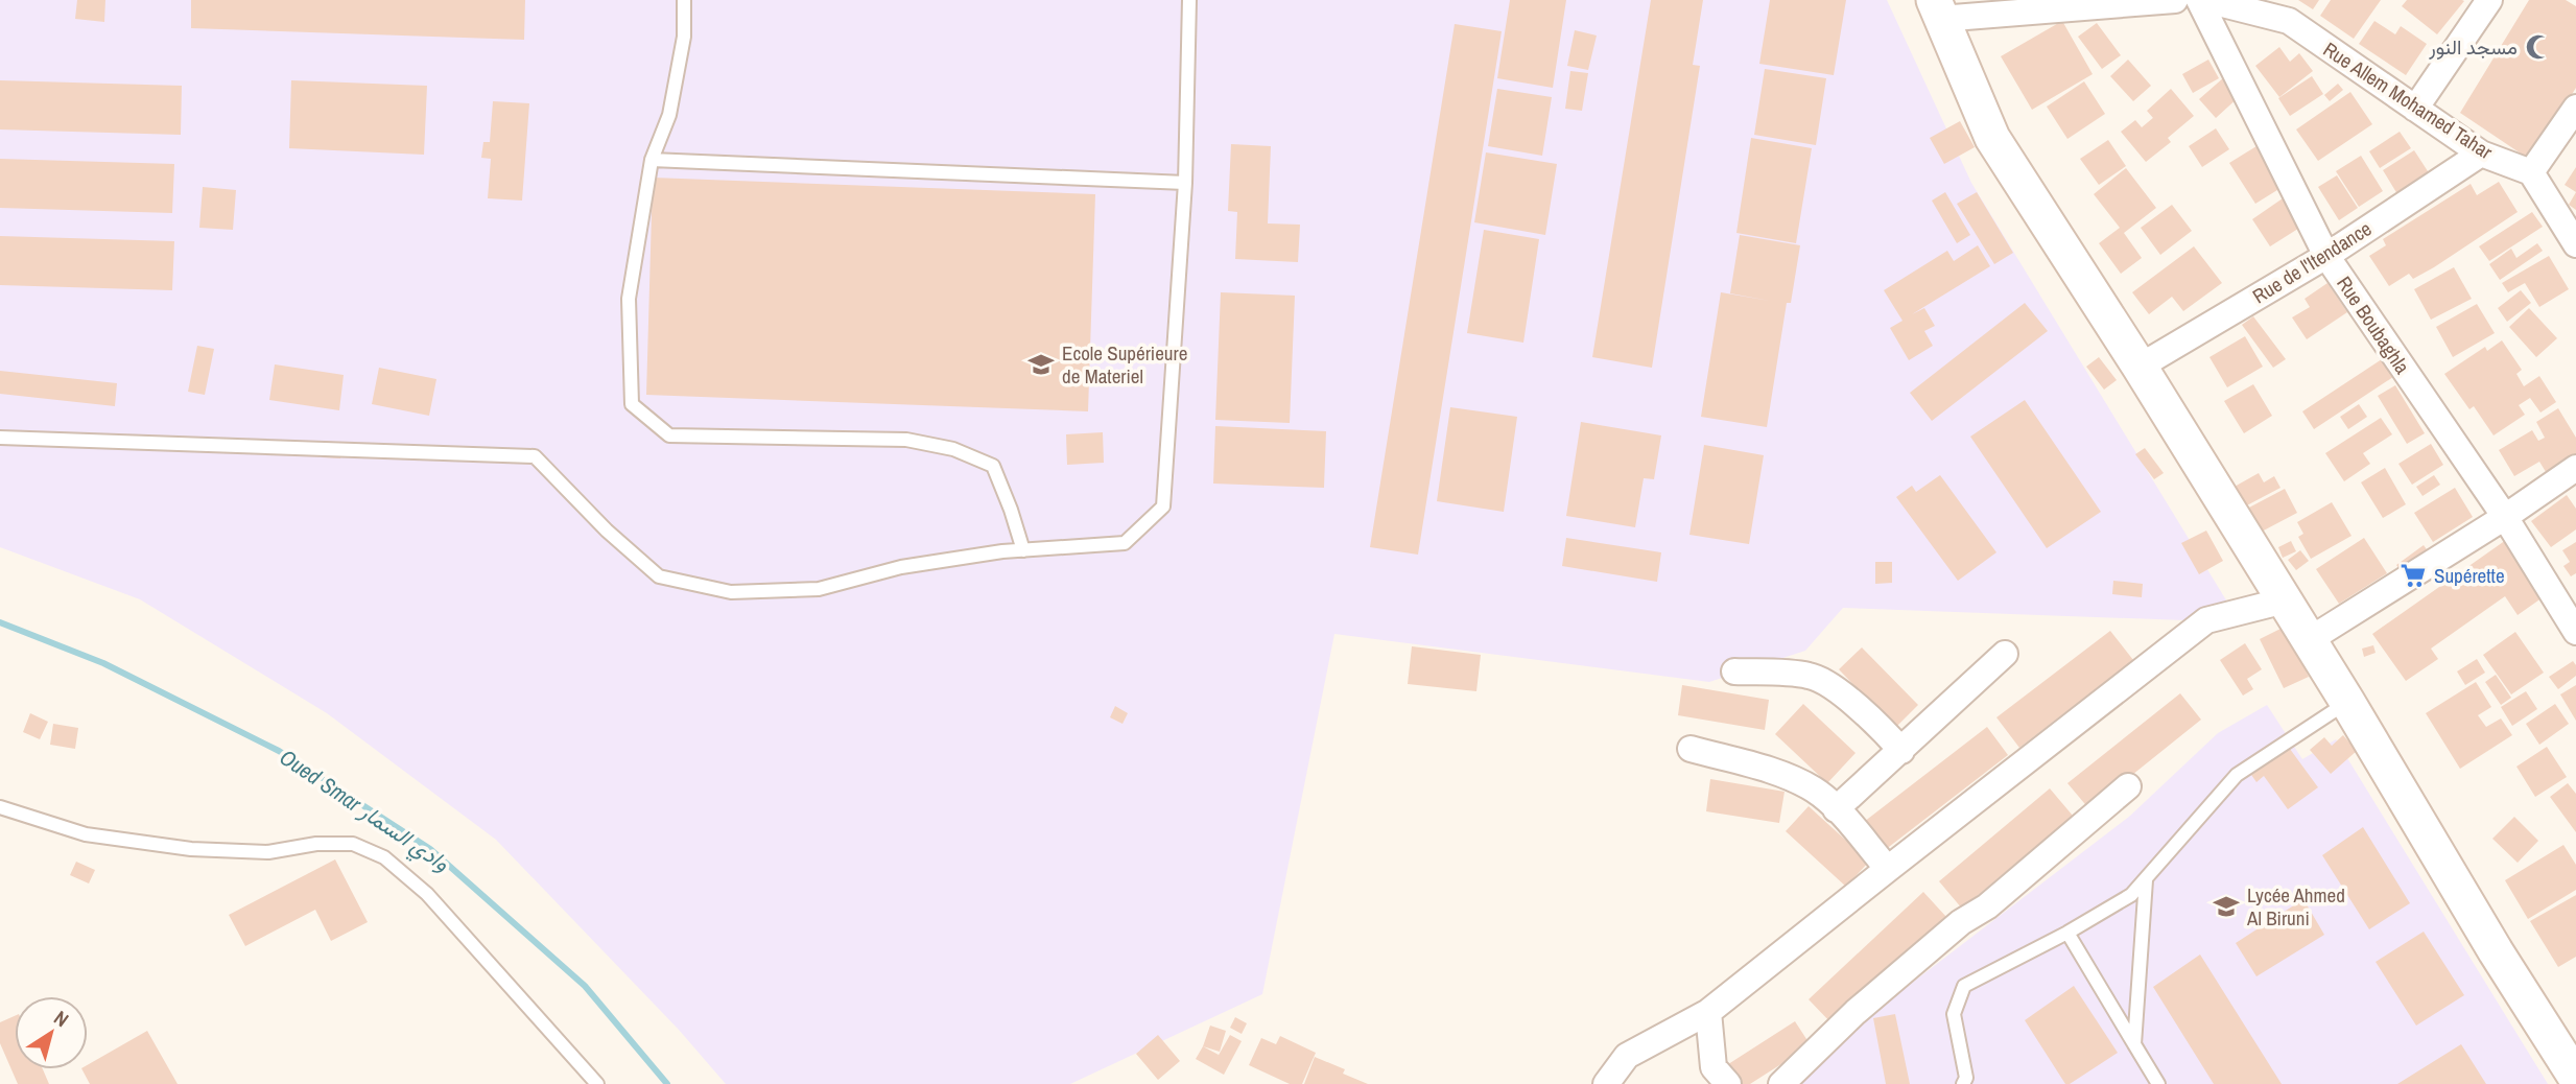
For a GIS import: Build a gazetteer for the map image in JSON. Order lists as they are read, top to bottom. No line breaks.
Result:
{"streets":{"street":["Rue Allem Mohamed Tahar","Rue de l'Itendance","Rue Boubaghla"]},"crossings":[["Rue Allem Mohamed Tahar","Rue de l'Itendance"],["Rue de l'Itendance","Rue Boubaghla"]],"water":["Oued Smar وادي السمار"],"places":{"mosque":["مسجد النور"],"school or university":["Ecole Supérieure de Materiel","Lycée Ahmed Al Biruni"],"supermarket":["Supérette"]},"north":"top right"}
